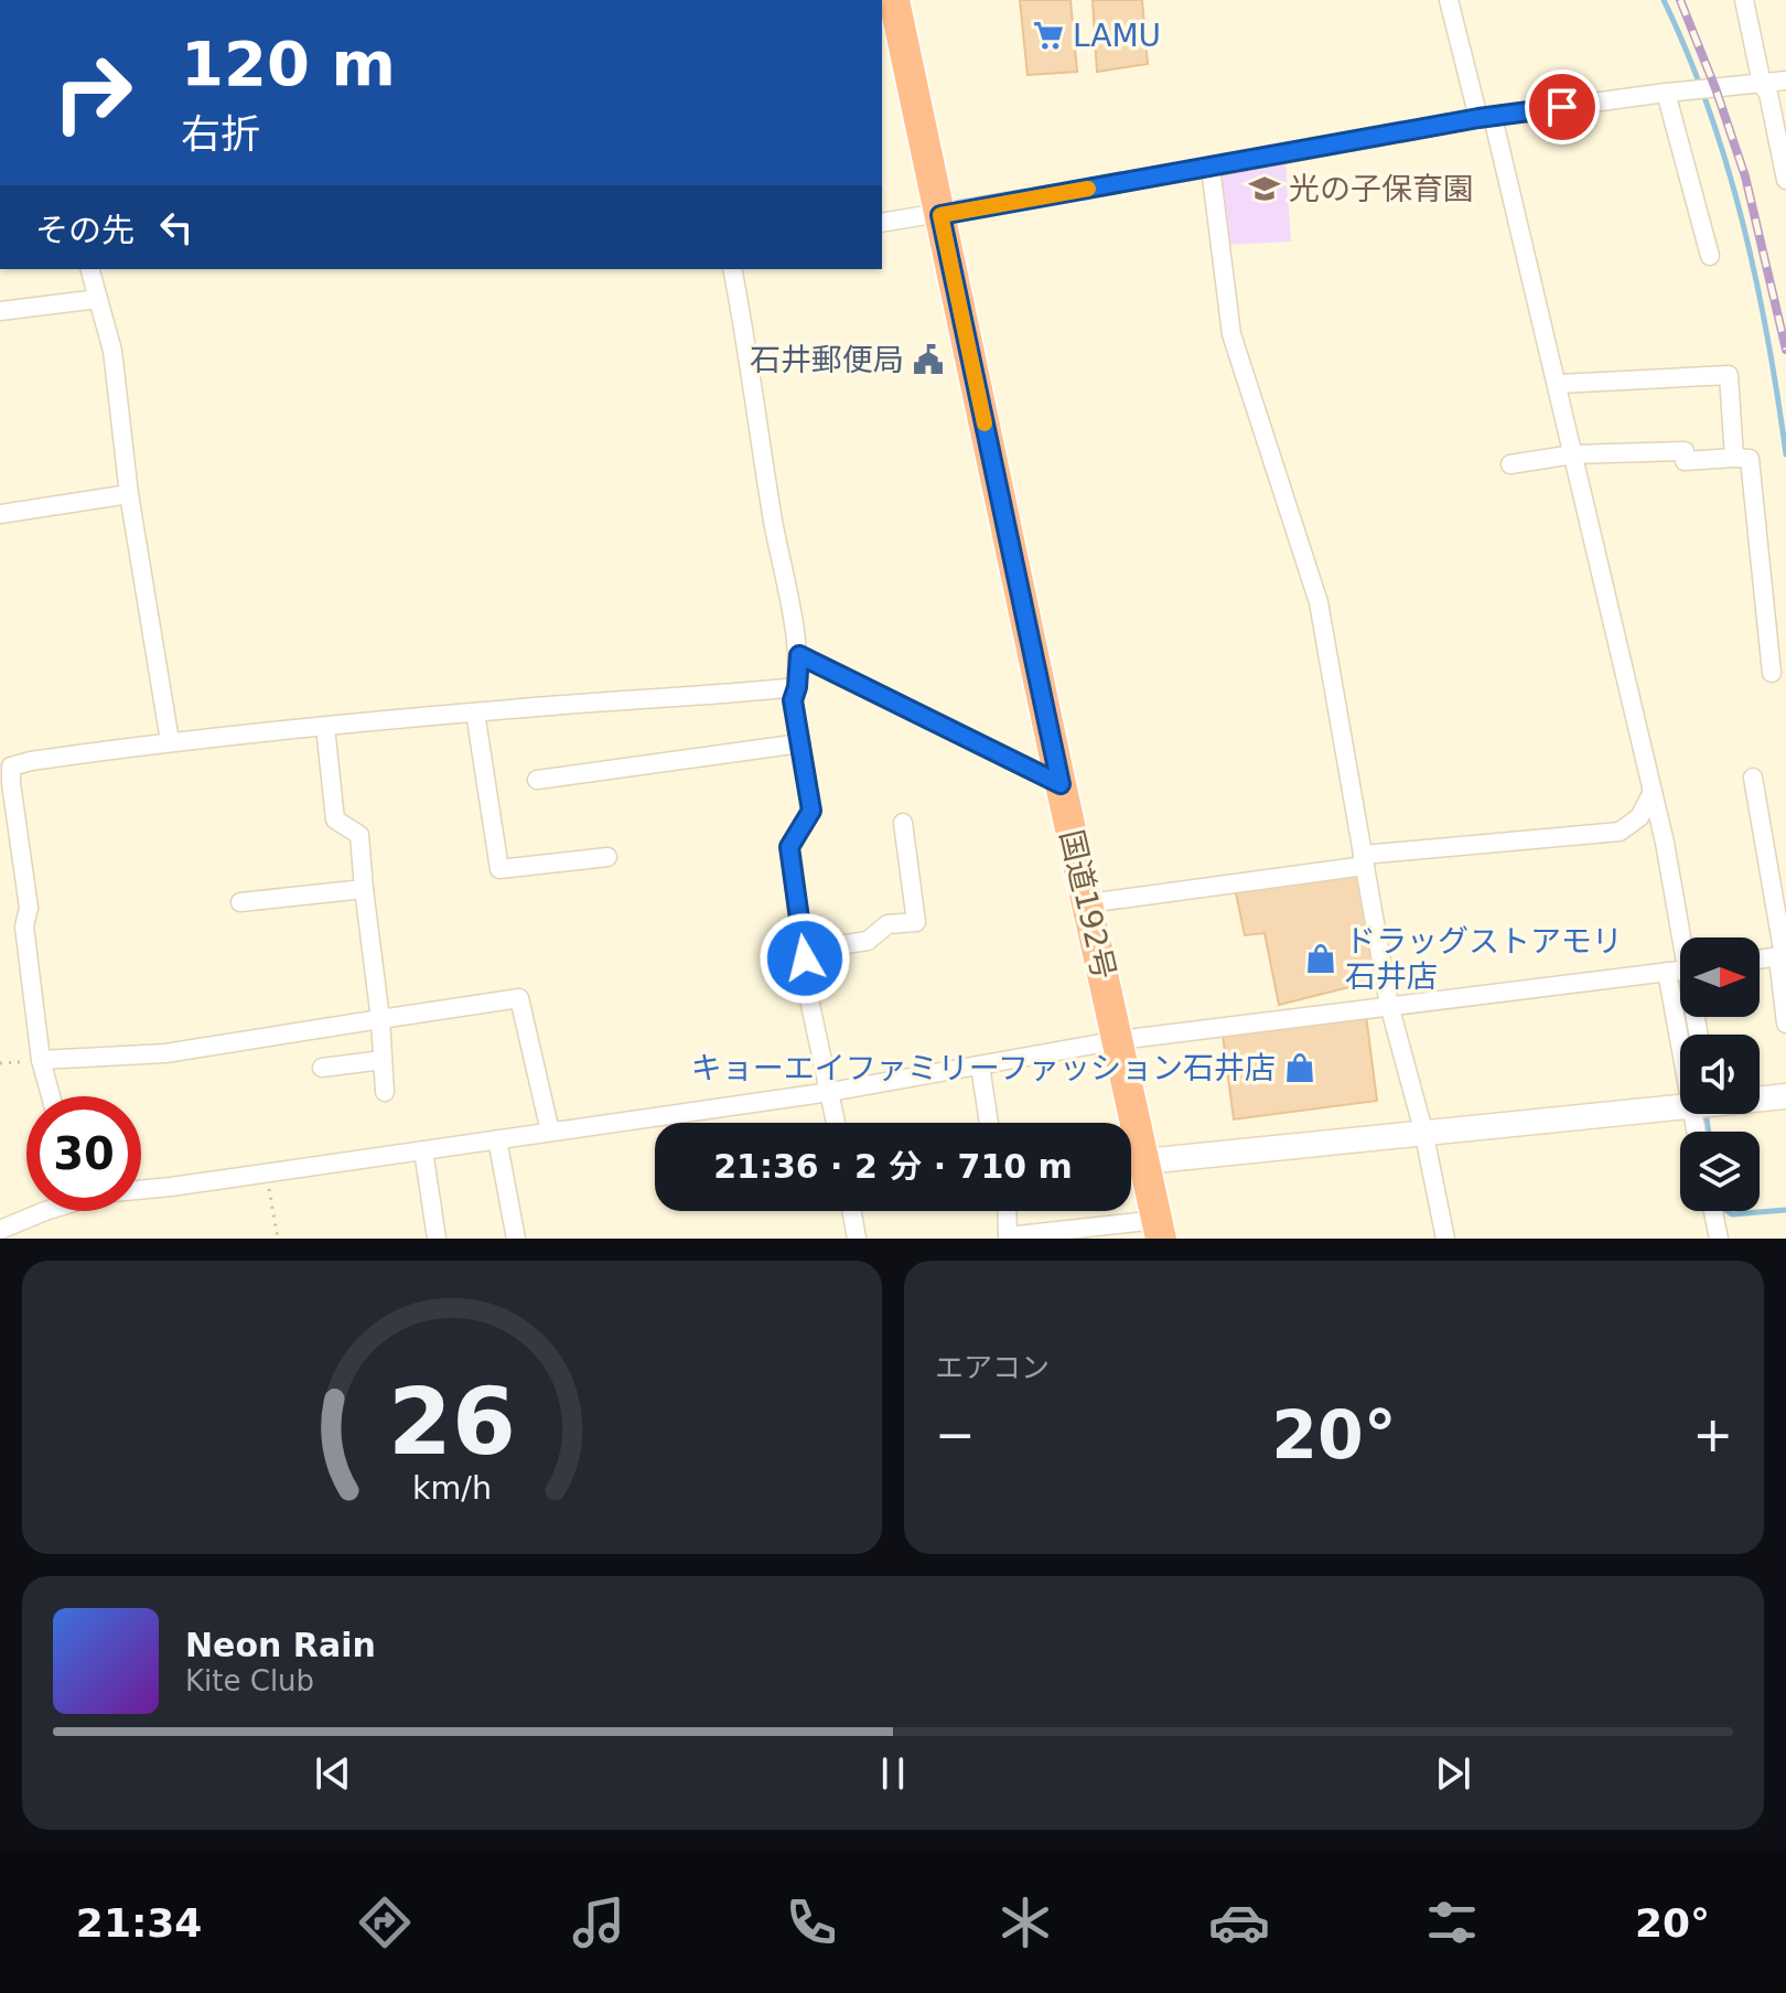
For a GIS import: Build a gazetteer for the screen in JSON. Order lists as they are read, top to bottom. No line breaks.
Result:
{"streets":{"highway":["国道192号"]},"places":{"supermarket":["LAMU"],"school or university":["光の子保育園"],"public building":["石井郵便局"],"shop":["ドラッグストアモリ 石井店","キョーエイファミリーファッション石井店"]},"north":"right","page":{"turn":["120 m","右折"],"then":"その先","limit":"30","trip":"21:36 · 2 分 · 710 m","tile":"エアコン","heat":["−","20°","+"],"song":["Neon Rain","Kite Club"],"tabs":["21:34","20°"],"gauge":["26","km/h"]}}
